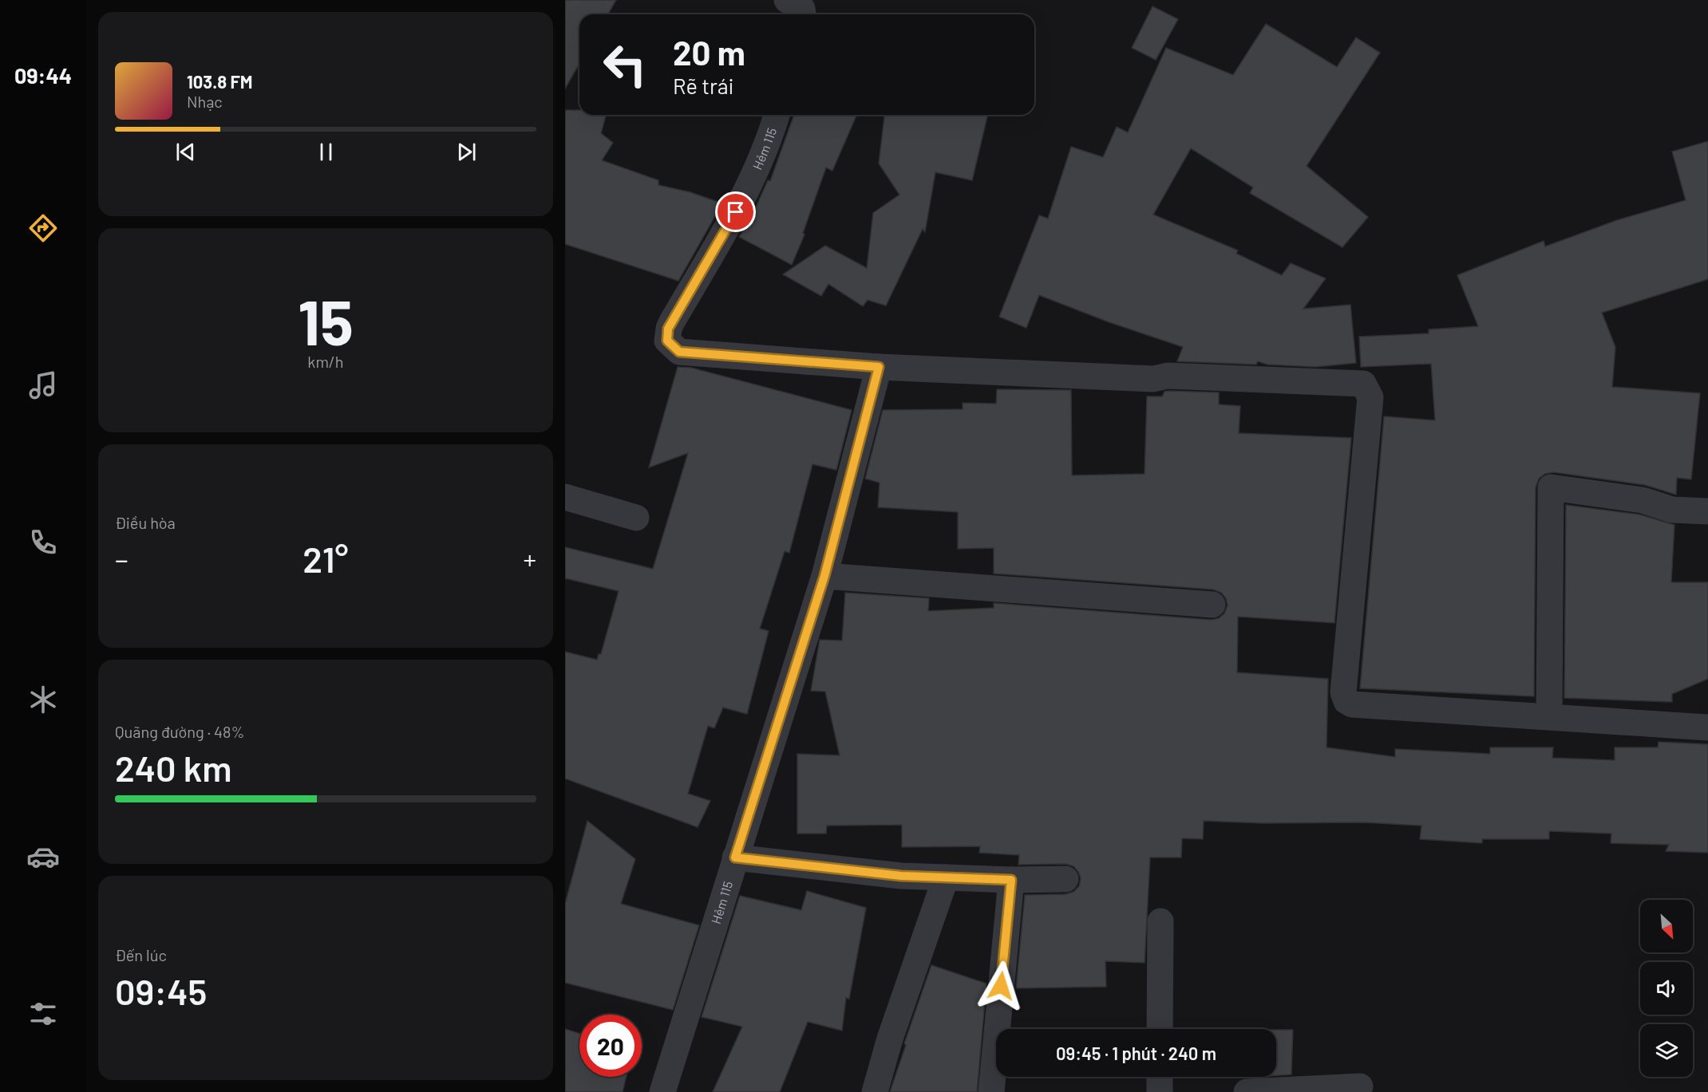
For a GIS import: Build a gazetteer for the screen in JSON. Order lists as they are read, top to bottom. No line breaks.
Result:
{"streets":{"street":["Hẻm 115"]},"north":"bottom right","page":{"tabs":"09:44","turn":["20 m","Rẽ trái"],"song":["103.8 FM","Nhạc"],"tile":[["15","km/h"],"Điều hòa",["Quãng đường · 48%","240 km"],["Đến lúc","09:45"]],"heat":["−","21°","+"],"limit":"20","trip":"09:45 · 1 phút · 240 m"}}
